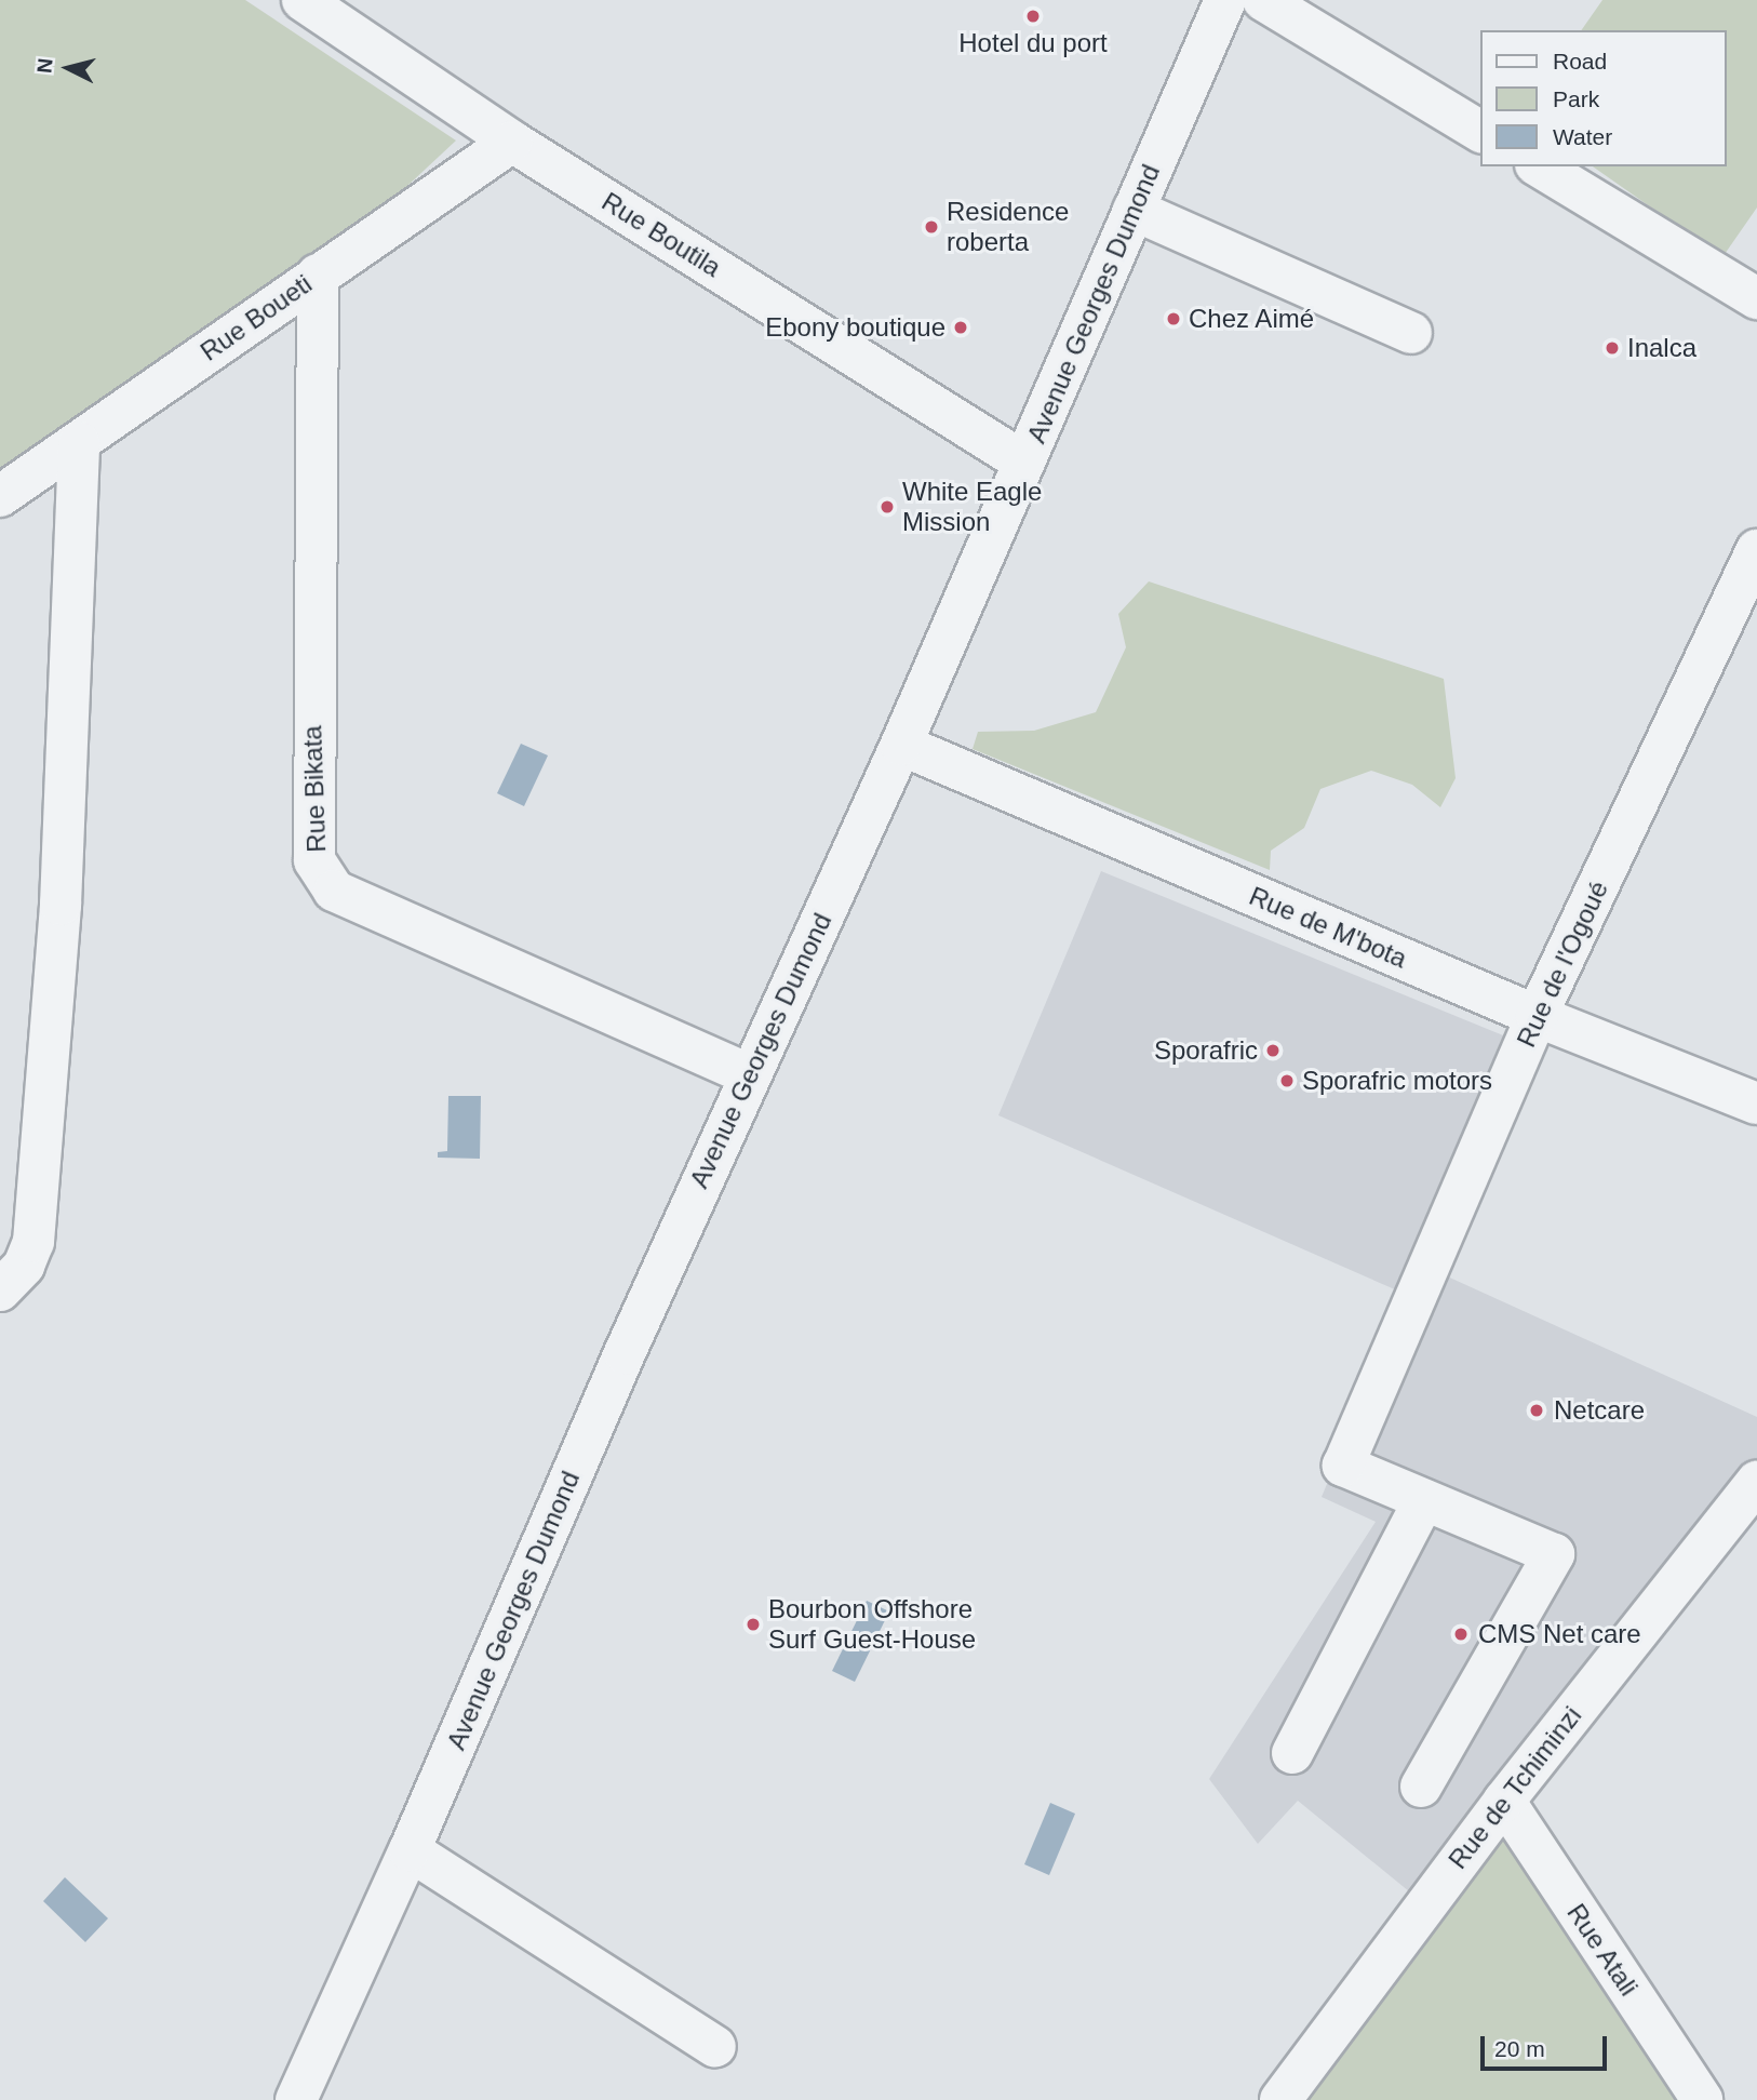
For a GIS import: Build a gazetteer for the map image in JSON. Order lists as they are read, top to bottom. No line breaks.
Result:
{"streets":{"street":["Rue Boutila","Avenue Georges Dumond","Rue Boueti","Rue Bikata","Rue de M'bota","Rue de l'Ogoué","Rue de Tchiminzi","Rue Atali"]},"crossings":[["Rue Boutila","Avenue Georges Dumond"],["Rue Boutila","Rue Boueti"],["Avenue Georges Dumond","Rue Bikata"],["Avenue Georges Dumond","Rue de M'bota"],["Rue Boueti","Rue Bikata"],["Rue de M'bota","Rue de l'Ogoué"],["Rue de Tchiminzi","Rue Atali"]],"places":["Hotel du port","Residence roberta","Chez Aimé","Ebony boutique","Inalca","White Eagle Mission","Sporafric","Sporafric motors","Netcare","Bourbon Offshore Surf Guest-House","CMS Net care"],"legend":["Road","Park","Water"],"scale_bar":"20 m","north":"left"}
